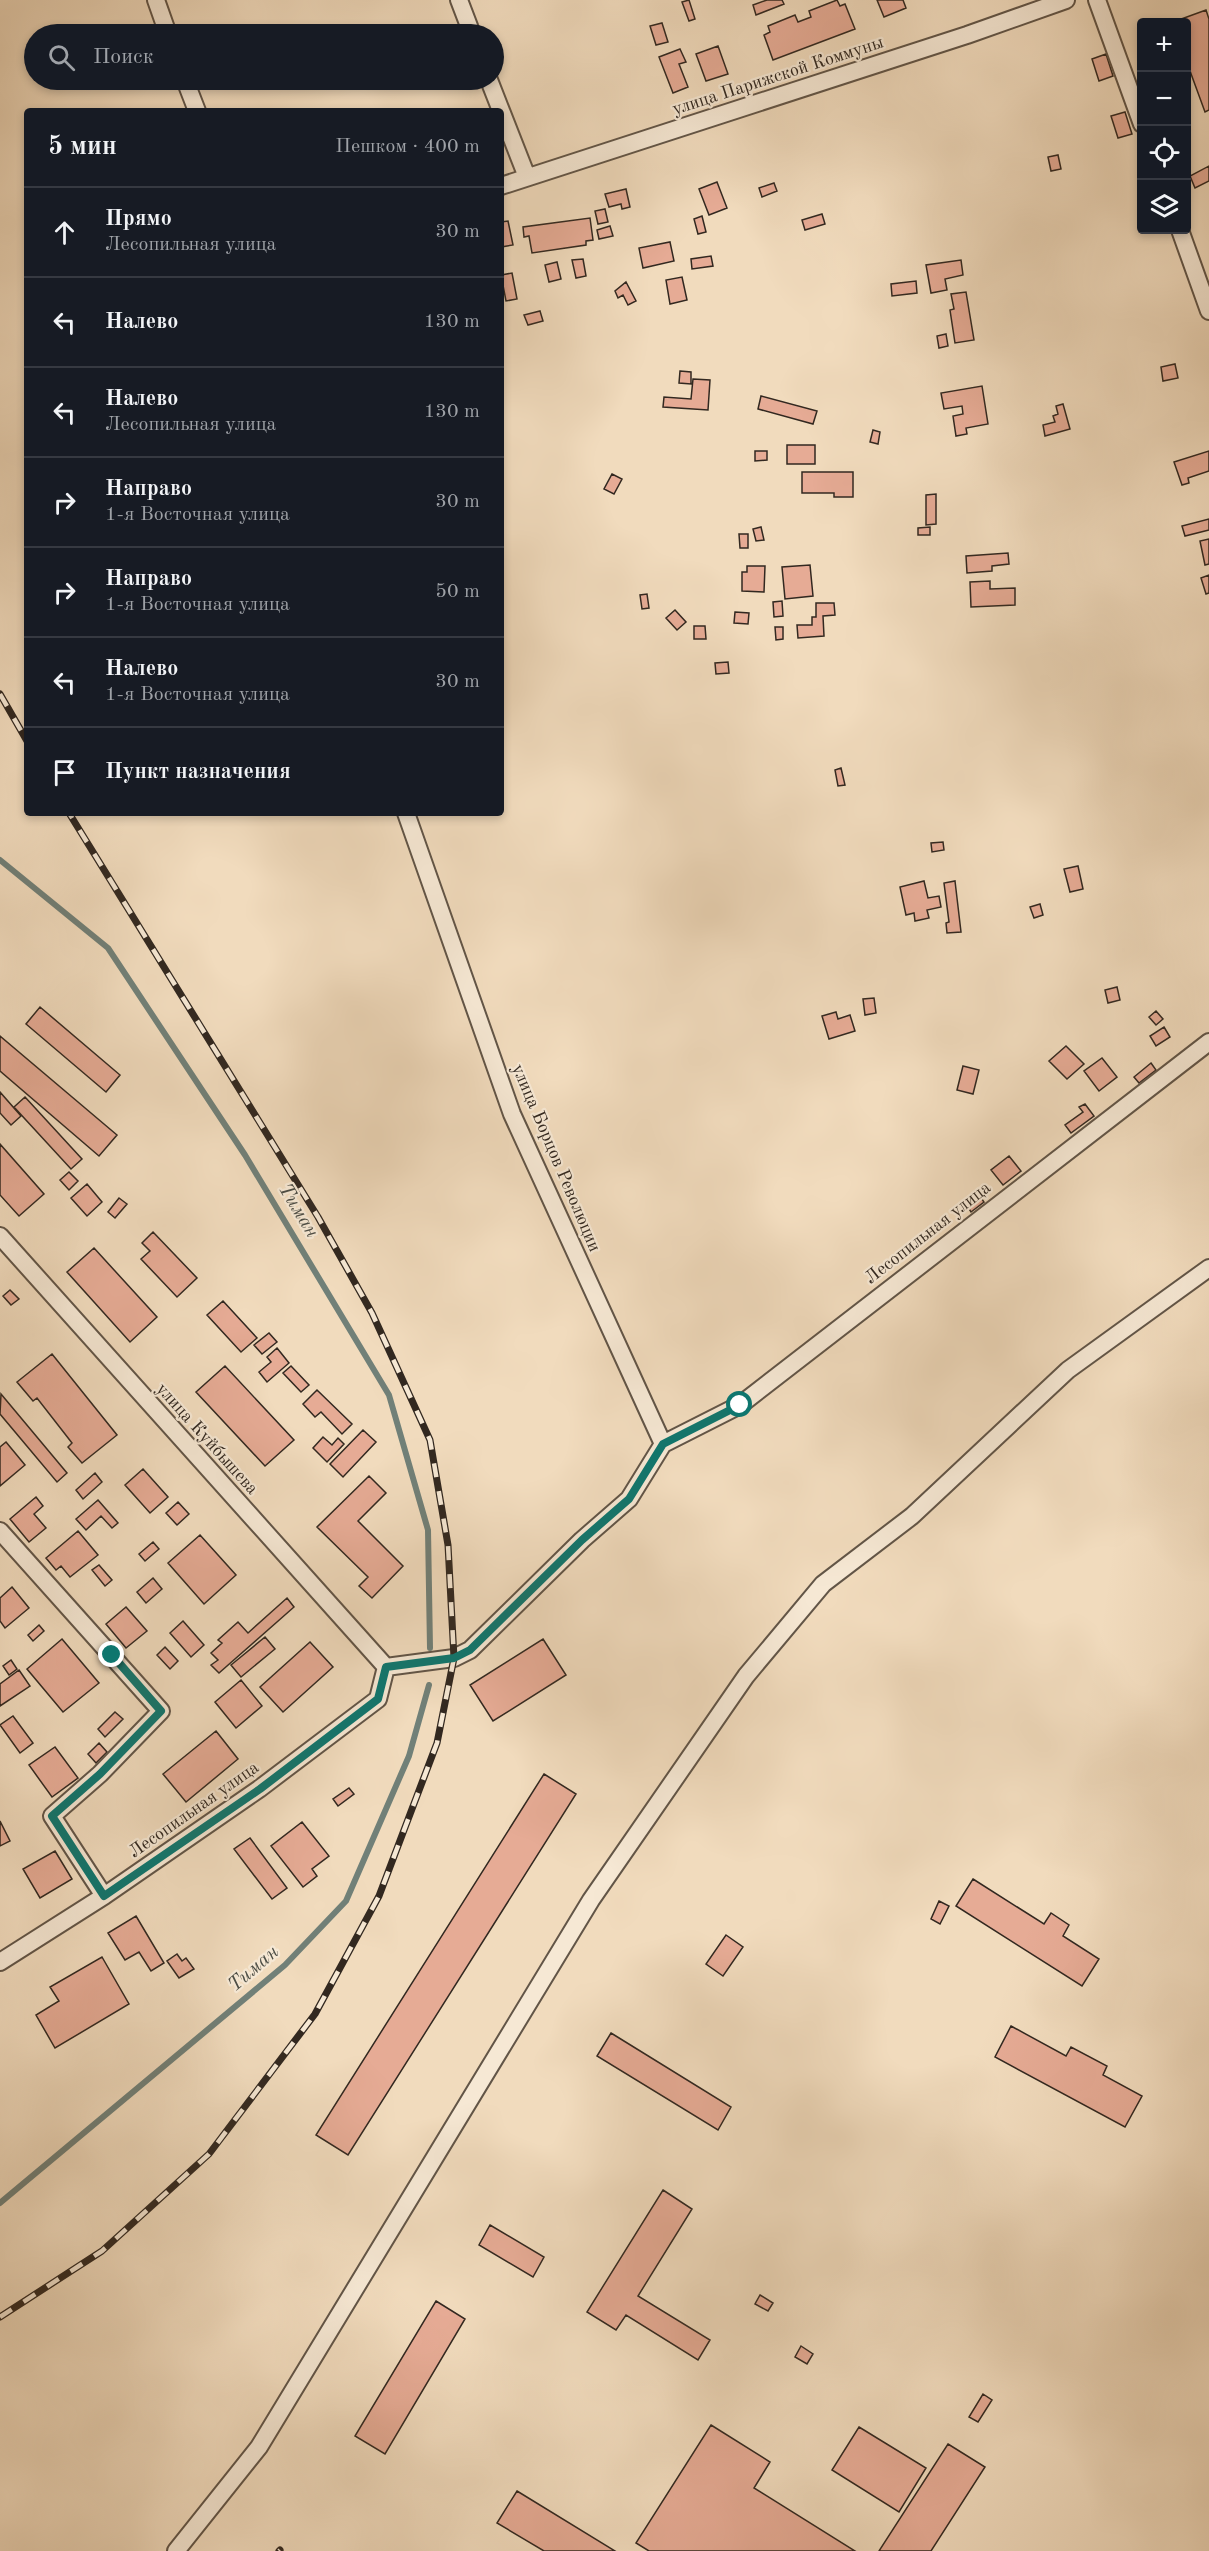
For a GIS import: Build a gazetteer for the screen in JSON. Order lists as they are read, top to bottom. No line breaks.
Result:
{"streets":{"street":["улица Парижской Коммуны","улица Борцов Революции","Лесопильная улица","улица Куйбышева"]},"crossings":[["улица Борцов Революции","Лесопильная улица"],["Лесопильная улица","улица Куйбышева"]],"water":["Тиман"],"page":{"map_buttons":["+","−"],"search":"Поиск","heading":["5 мин","Пешком · 400 m"],"list":[["Прямо","Лесопильная улица","30 m"],["Налево","130 m"],["Налево","Лесопильная улица","130 m"],["Направо","1-я Восточная улица","30 m"],["Направо","1-я Восточная улица","50 m"],["Налево","1-я Восточная улица","30 m"],"Пункт назначения"]}}
